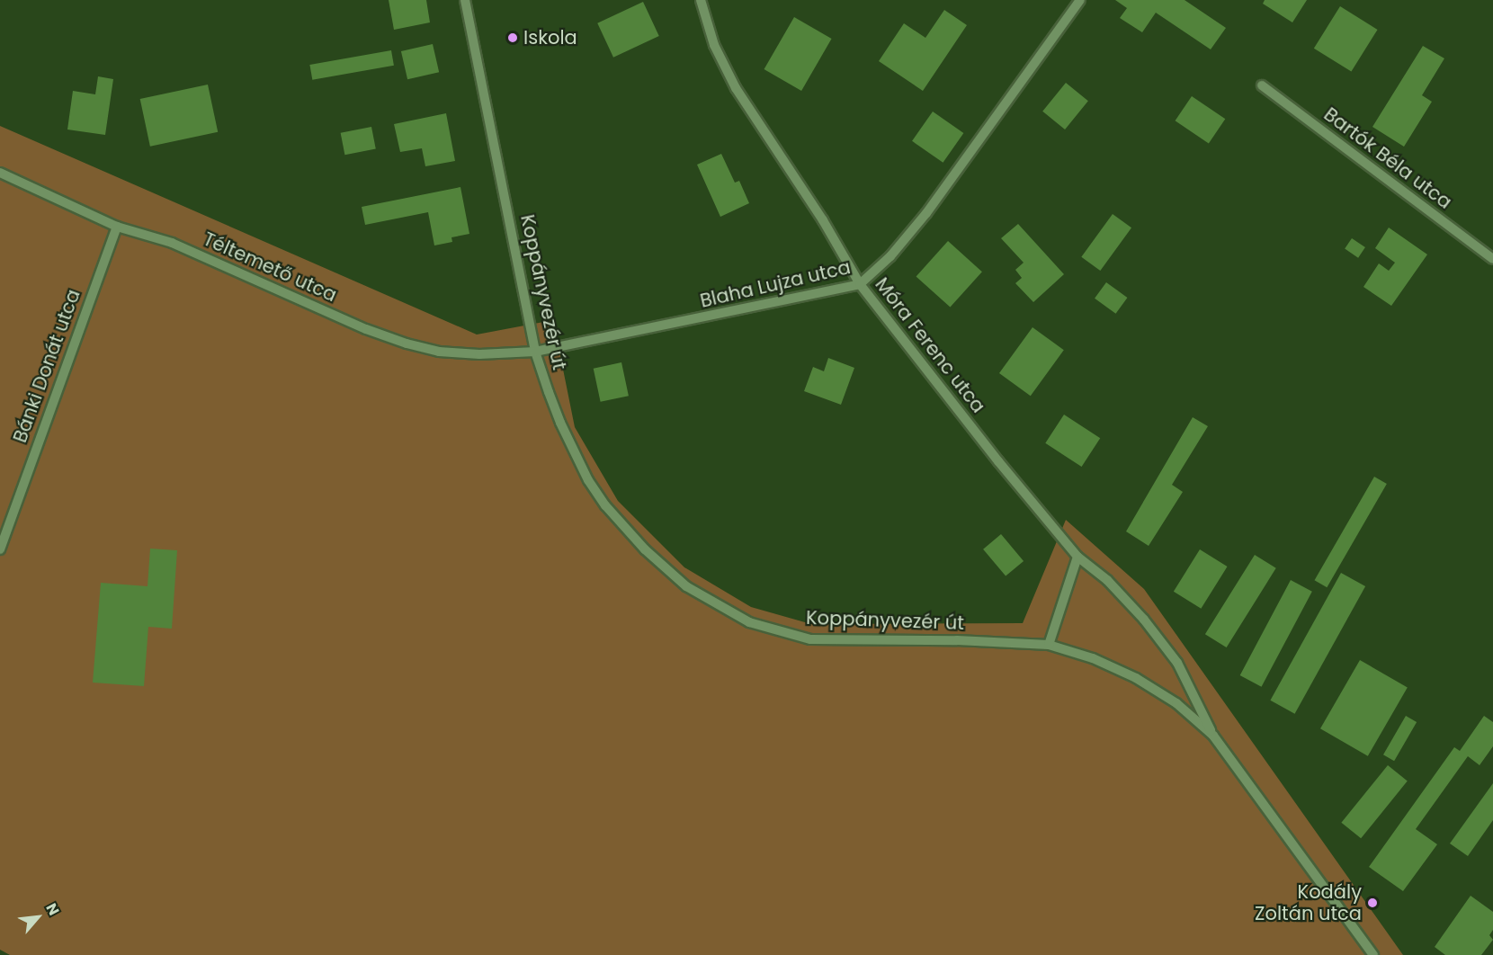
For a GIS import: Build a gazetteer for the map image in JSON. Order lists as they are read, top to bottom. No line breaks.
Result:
{"streets":{"street":["Bartók Béla utca","Téltemető utca","Blaha Lujza utca","Koppányvezér út","Móra Ferenc utca","Bánki Donát utca"]},"crossings":[["Téltemető utca","Blaha Lujza utca"],["Téltemető utca","Koppányvezér út"],["Téltemető utca","Bánki Donát utca"],["Blaha Lujza utca","Koppányvezér út"],["Blaha Lujza utca","Móra Ferenc utca"],["Koppányvezér út","Móra Ferenc utca"]],"places":["Iskola","Kodály Zoltán utca"],"north":"top right"}
